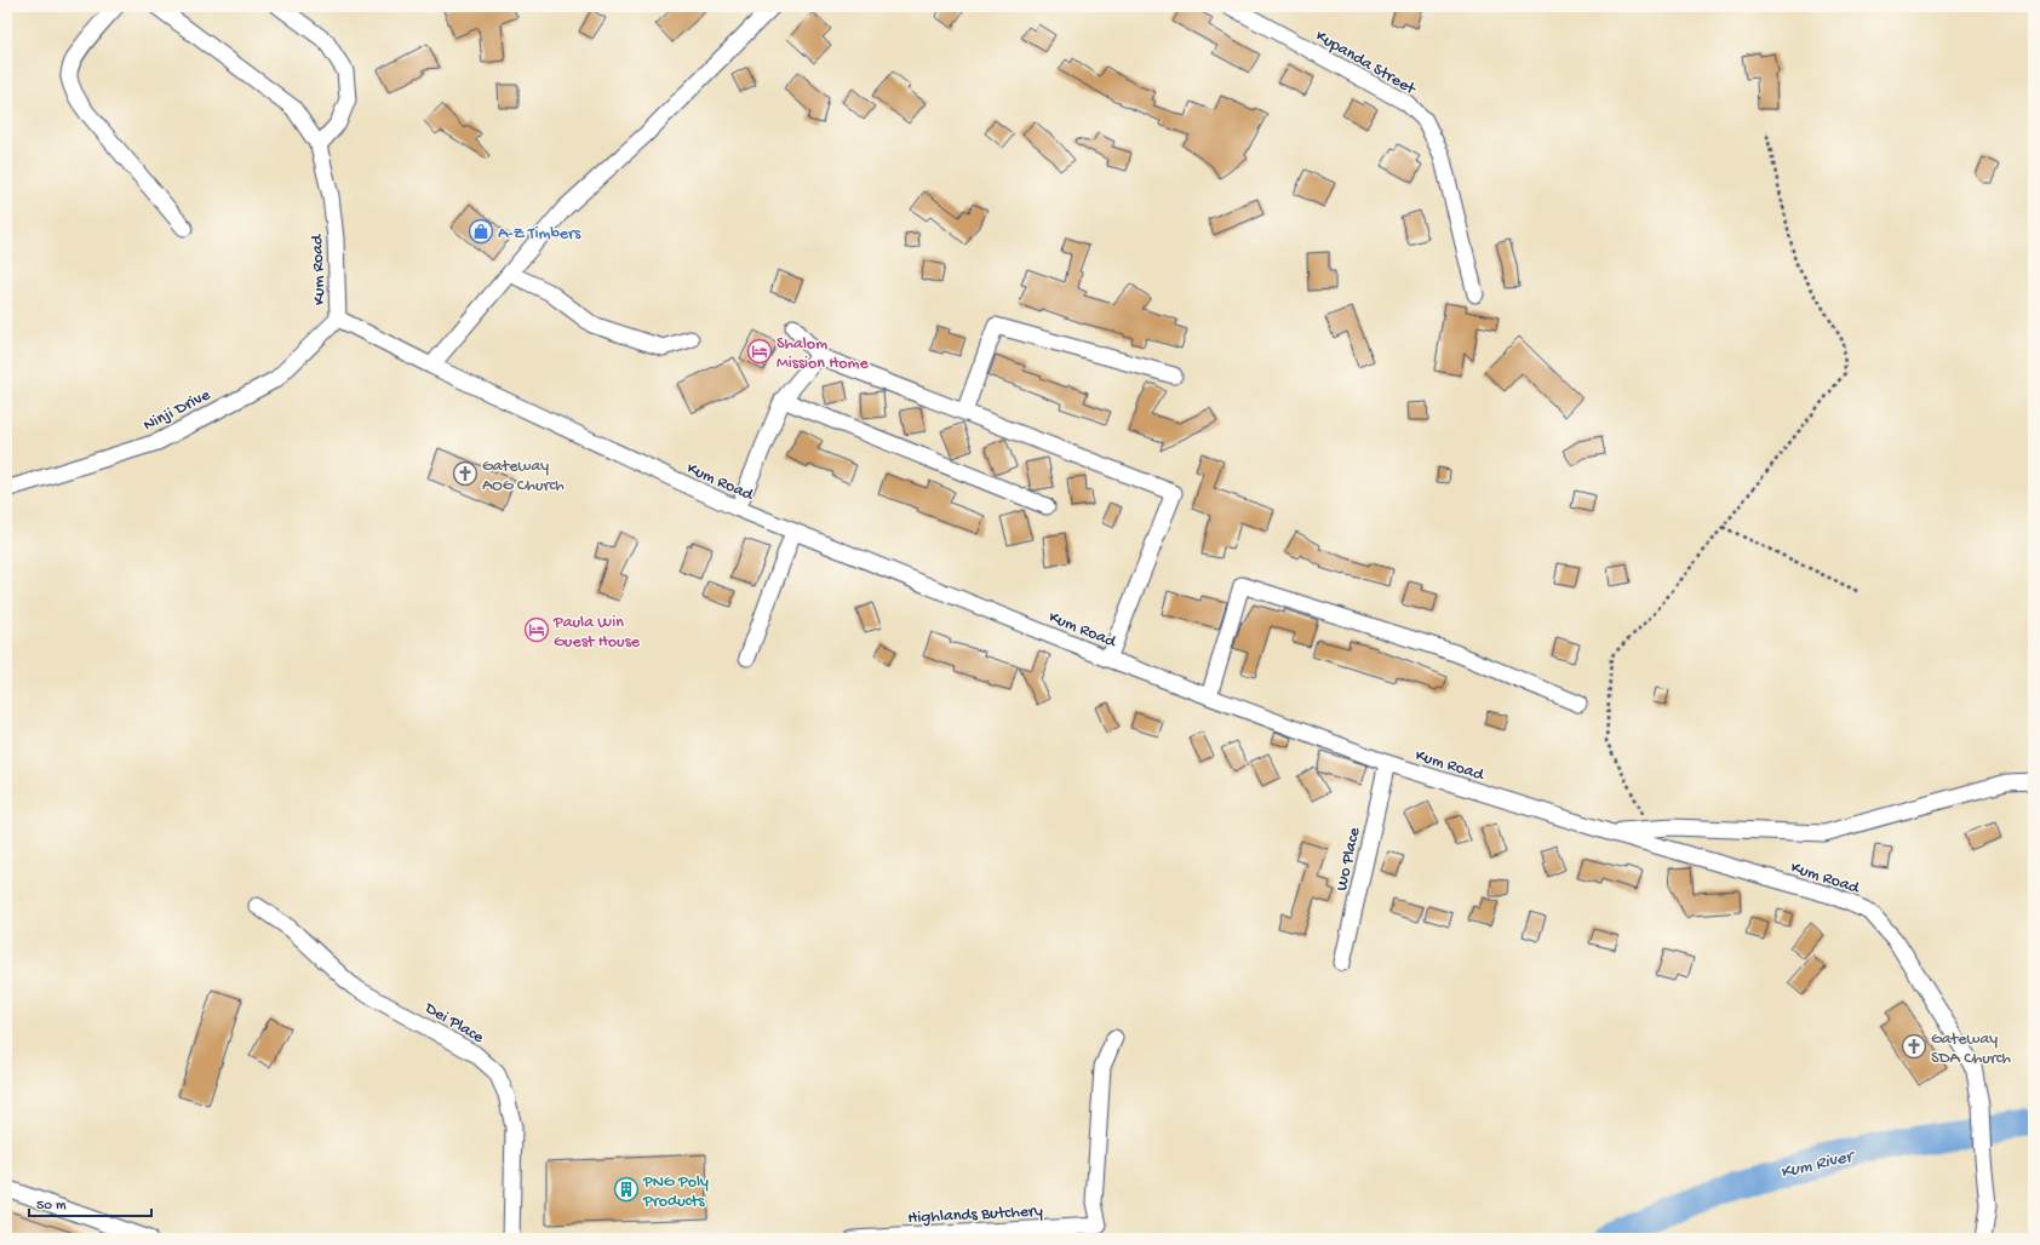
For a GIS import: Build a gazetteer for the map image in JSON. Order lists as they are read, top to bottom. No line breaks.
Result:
{"streets":{"street":["Kupanda Street","Kum Road","Ninji Drive","Wo Place","Dei Place","Highlands Butchery"]},"crossings":[["Kum Road","Ninji Drive"],["Kum Road","Wo Place"]],"water":["Kum River"],"places":{"shop":["A-Z Timbers"],"hotel":["Shalom Mission Home","Paula Win Guest House"],"church":["Gateway AOG Church","Gateway SDA Church"],"building":["PNG Poly Products"]},"scale_bar":"50 m"}
